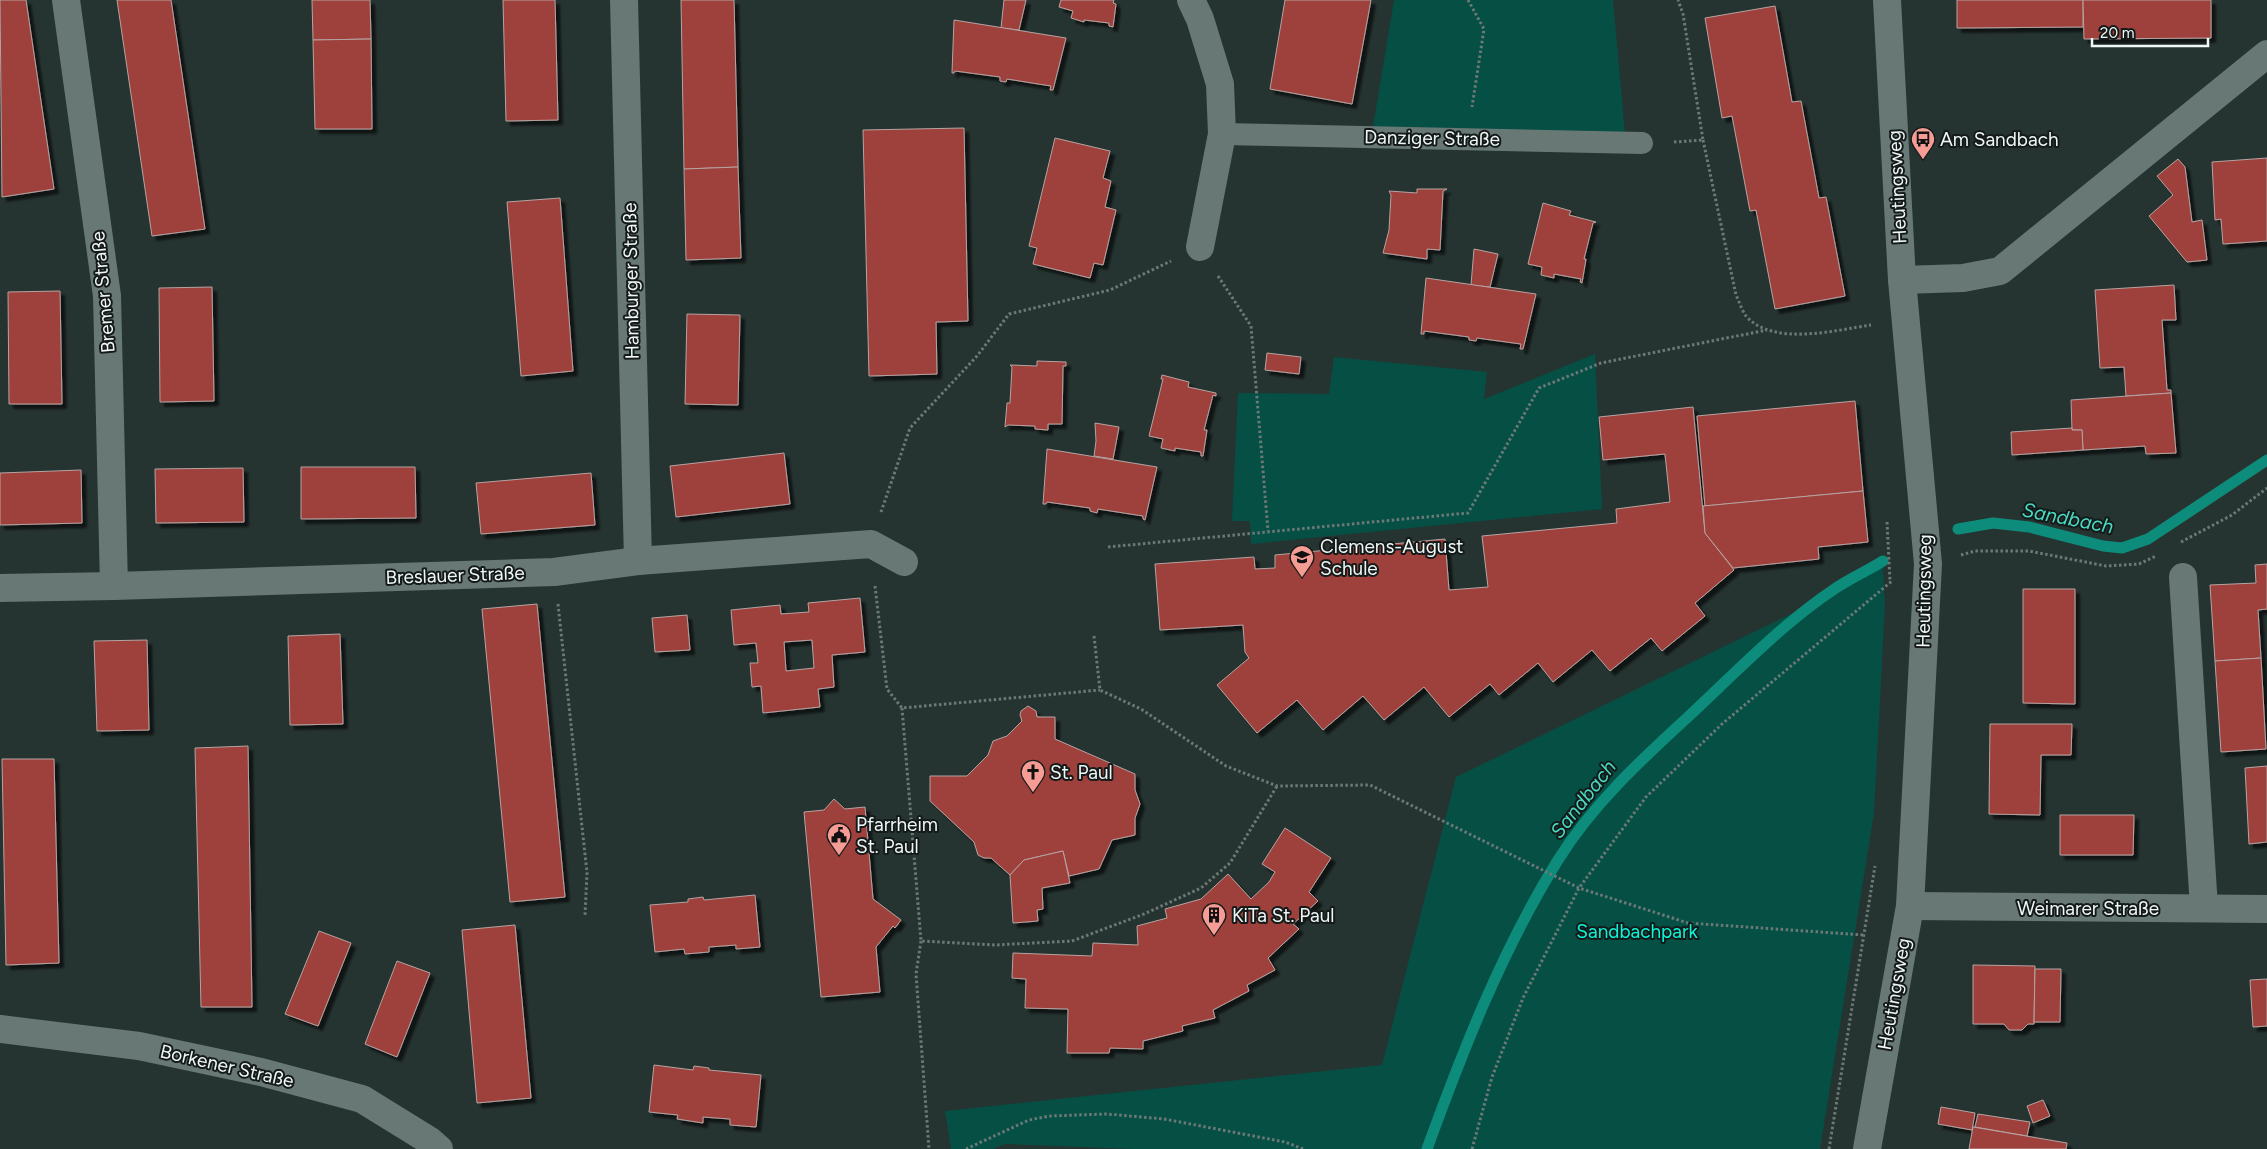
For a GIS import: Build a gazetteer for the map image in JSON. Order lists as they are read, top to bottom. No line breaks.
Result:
{"streets":{"street":["Heutingsweg","Hamburger Straße","Bremer Straße","Breslauer Straße","Weimarer Straße","Borkener Straße"],"lane":["Danziger Straße"]},"crossings":[["Heutingsweg","Weimarer Straße"],["Hamburger Straße","Breslauer Straße"],["Bremer Straße","Breslauer Straße"]],"water":["Sandbach"],"parks":["Sandbachpark"],"places":{"bus stop":["Am Sandbach"],"school or university":["Clemens-August Schule"],"church":["St. Paul"],"public building":["Pfarrheim St. Paul"],"building":["KiTa St. Paul"]},"scale_bar":"20 m"}
